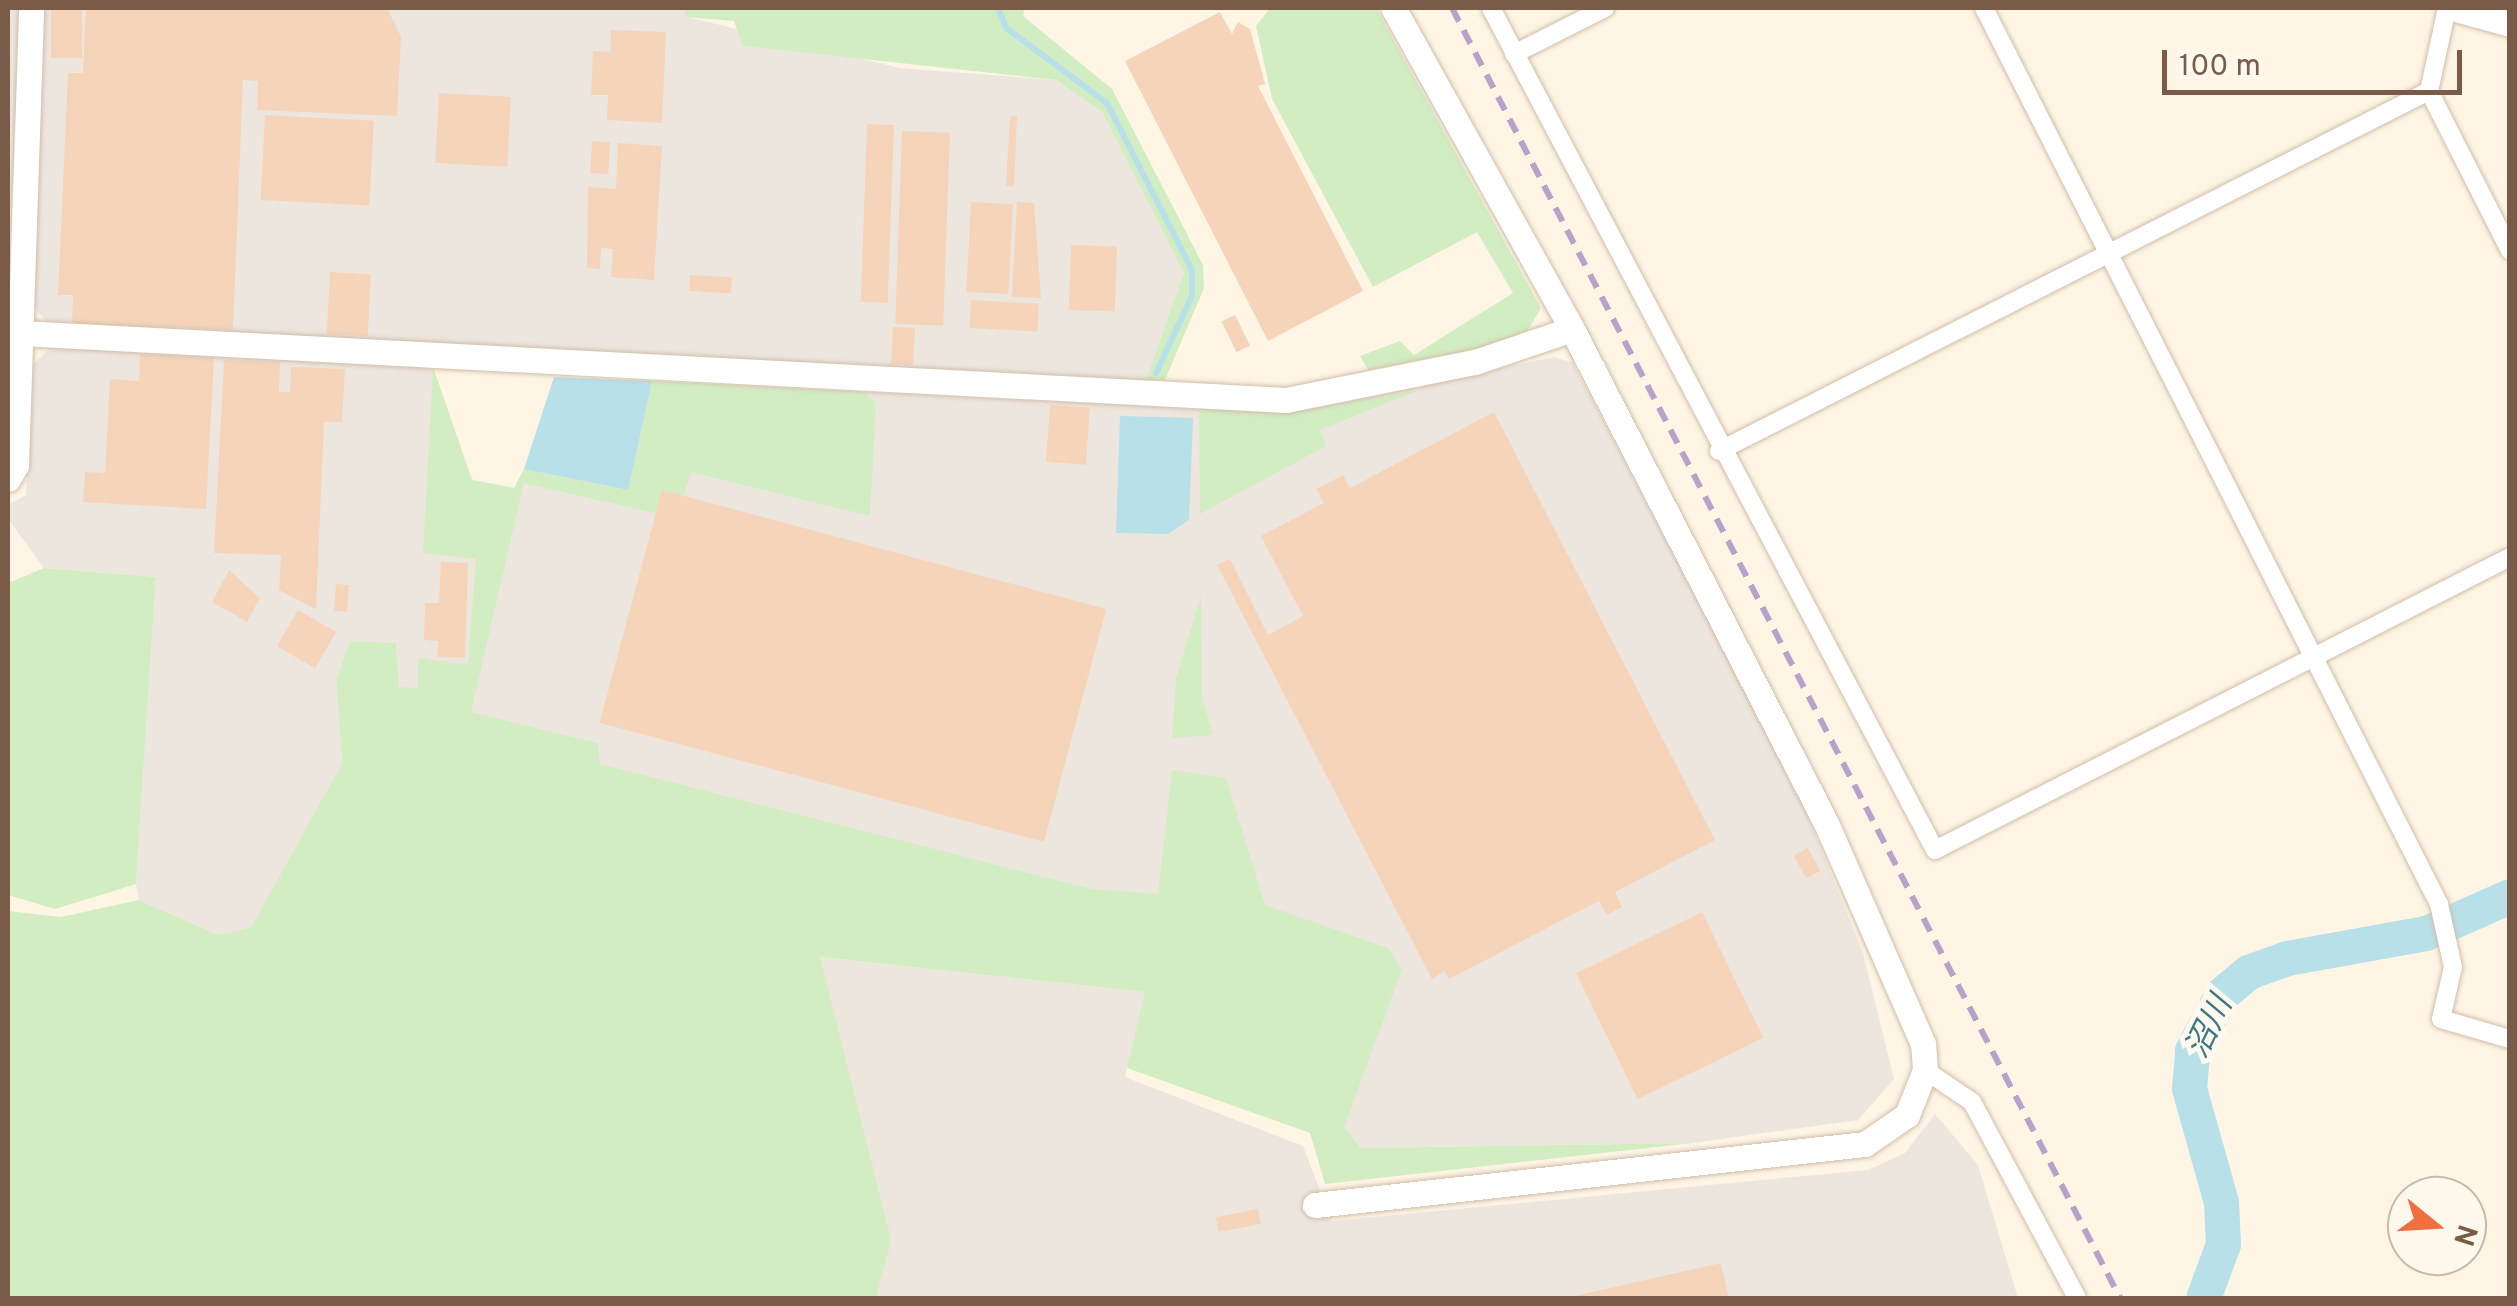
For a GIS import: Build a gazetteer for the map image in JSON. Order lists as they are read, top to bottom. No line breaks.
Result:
{"water":["沼川"],"scale_bar":"100 m","north":"right"}
